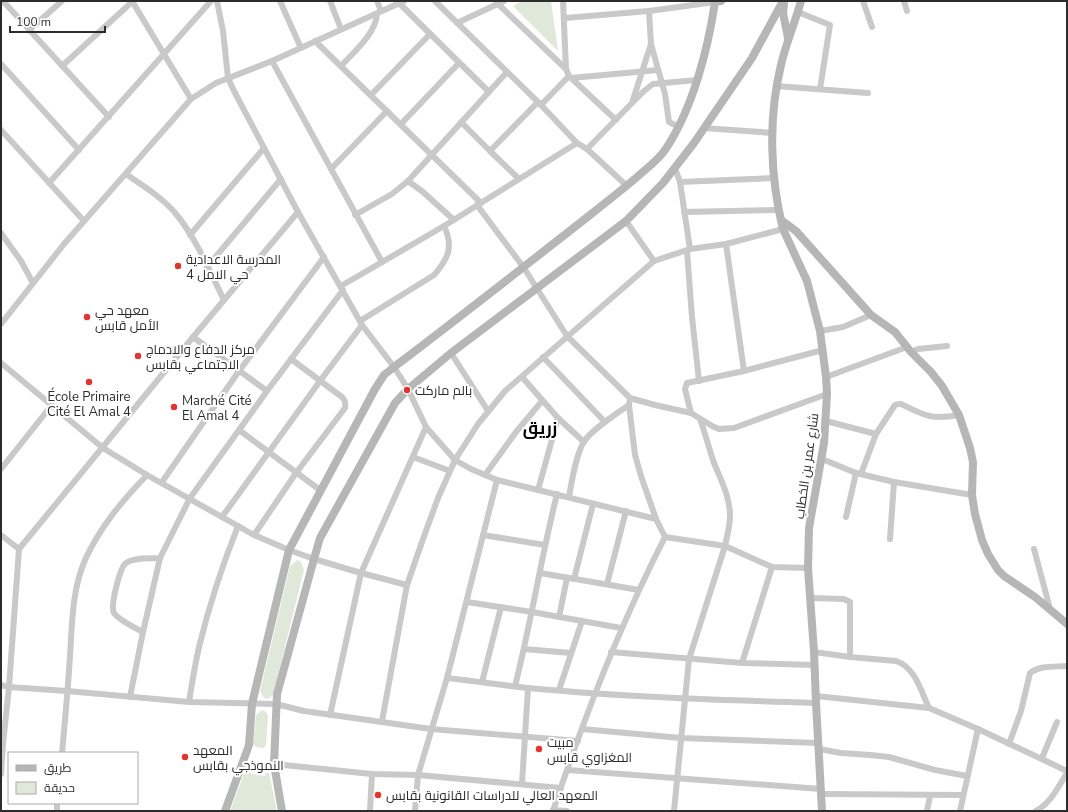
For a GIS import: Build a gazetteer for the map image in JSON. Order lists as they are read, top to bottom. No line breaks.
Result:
{"streets":{"street":["شارع عمر بن الخطاب"]},"districts":["زريق"],"places":["المدرسة الاعدادية حي الامل 4","معهد حي الأمل قابس","مركز الدفاع والادماج الاجتماعي بقابس","École Primaire Cité El Amal 4","بالم ماركت","Marché Cité El Amal 4","مبيت المغزاوي قابس","المعهد النموذجي بقابس","المعهد العالي للدراسات القانونية بقابس"],"legend":["طريق","حديقة"],"scale_bar":"100 m"}
